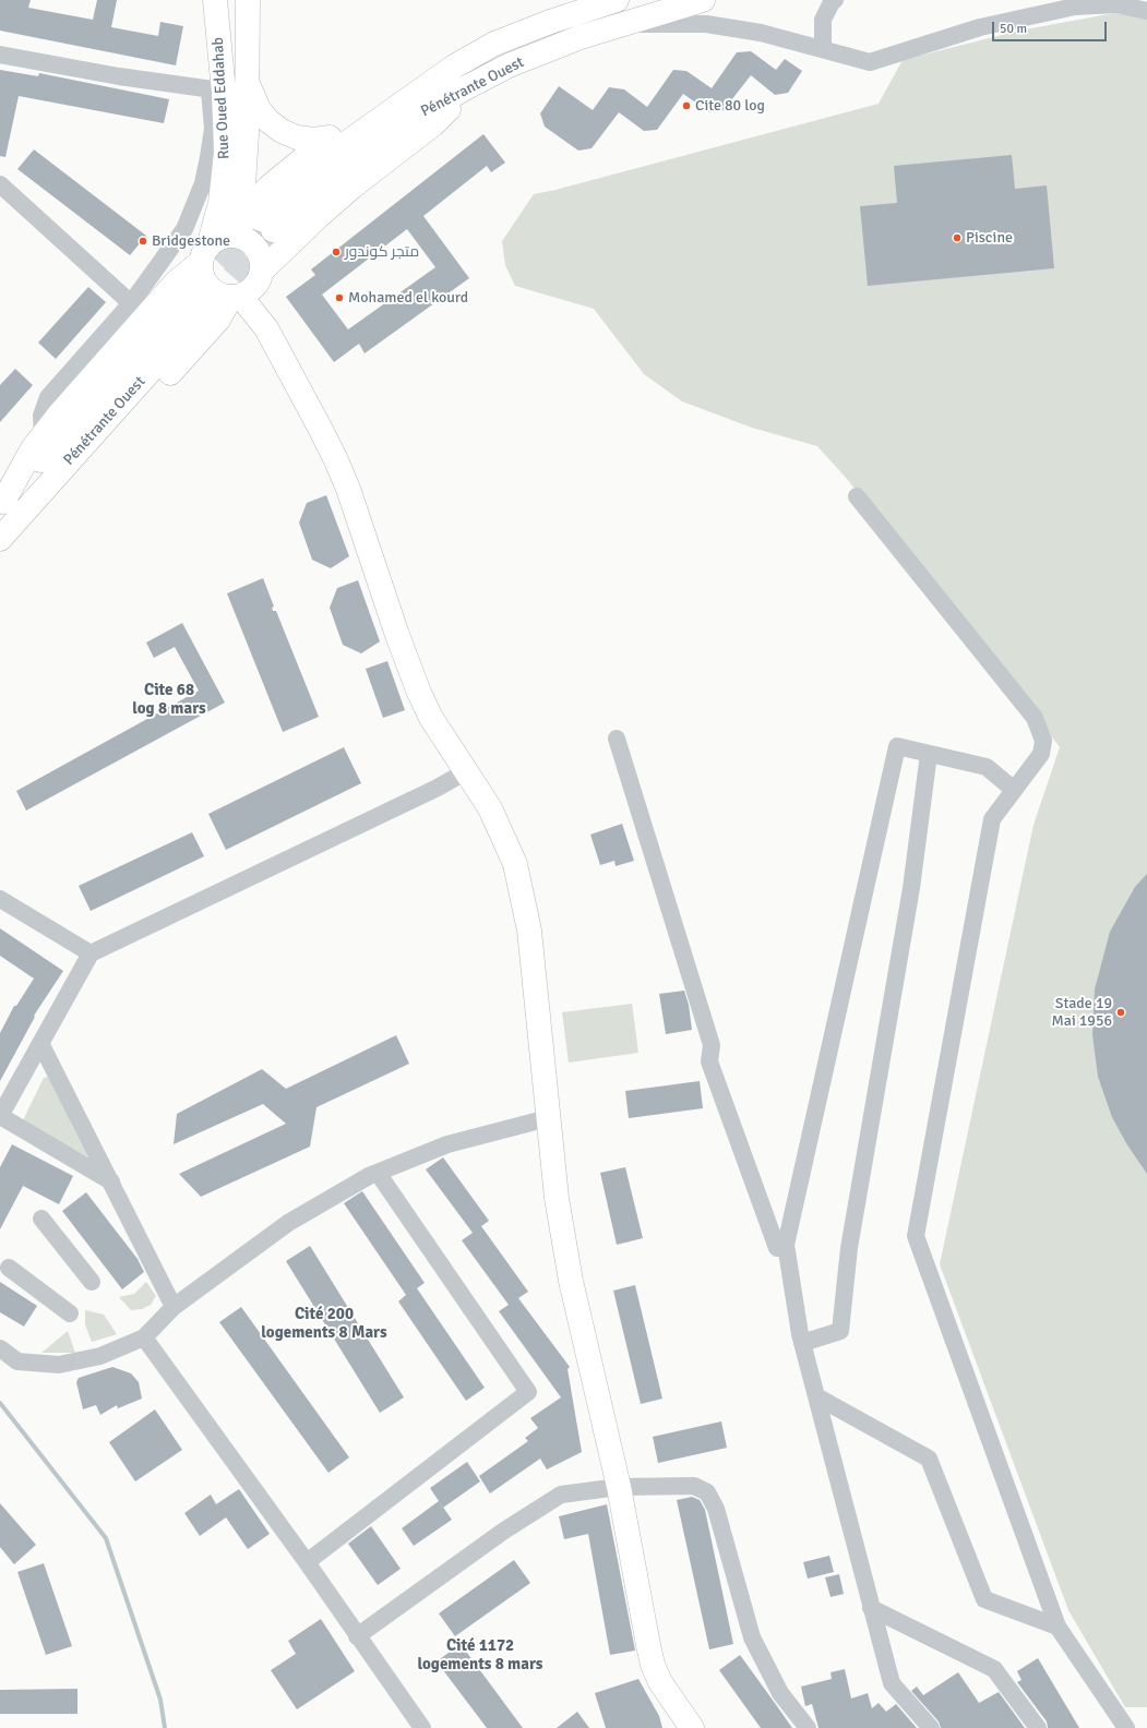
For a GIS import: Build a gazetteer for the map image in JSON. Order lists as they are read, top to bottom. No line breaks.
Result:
{"streets":{"main road":["Pénétrante Ouest","Rue Oued Eddahab"]},"crossings":[["Pénétrante Ouest","Rue Oued Eddahab"]],"districts":["Cite 68 log 8 mars","Cité 200 logements 8 Mars","Cité 1172 logements 8 mars"],"places":["Cite 80 log","Piscine","Bridgestone","متجر كوندور","Mohamed el kourd","Stade 19 Mai 1956"],"scale_bar":"50 m"}
